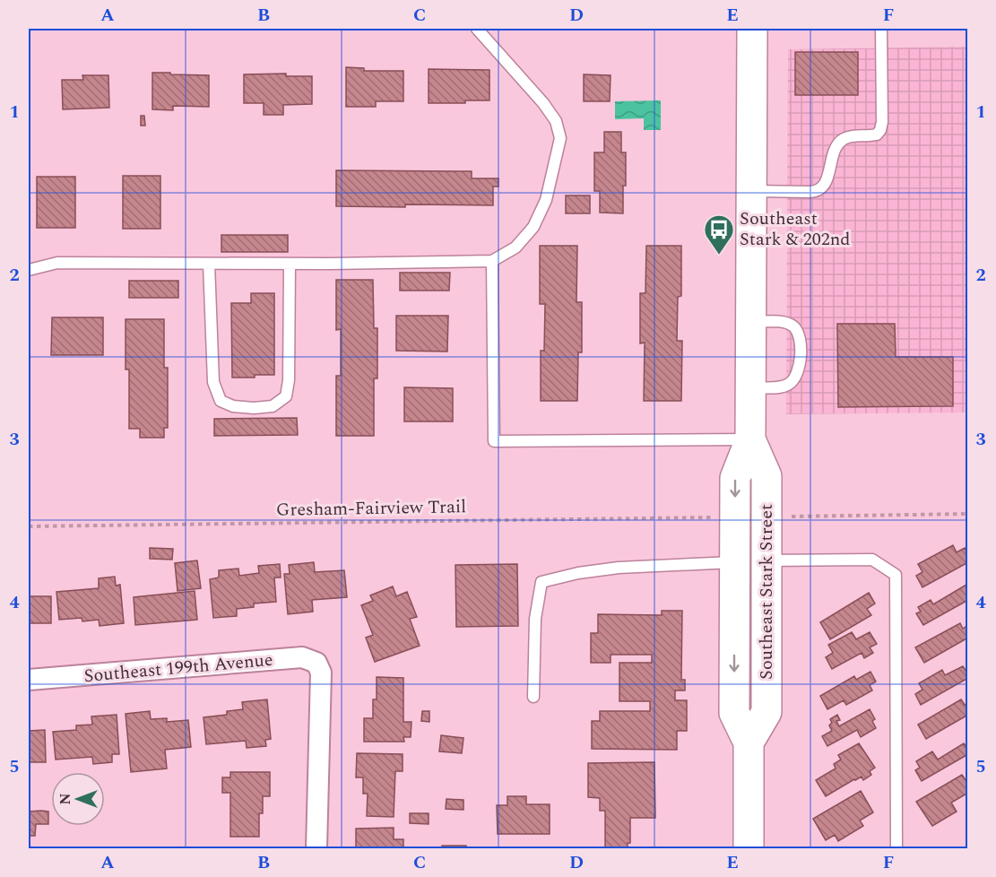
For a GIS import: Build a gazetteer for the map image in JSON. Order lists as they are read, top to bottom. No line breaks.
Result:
{"streets":{"main road":["Southeast Stark Street"],"street":["Southeast 199th Avenue"],"path":["Gresham-Fairview Trail"]},"places":{"bus stop":["Southeast Stark & 202nd"]},"north":"left","grid":{"columns":["A","B","C","D","E","F"],"rows":["1","2","3","4","5"]}}
